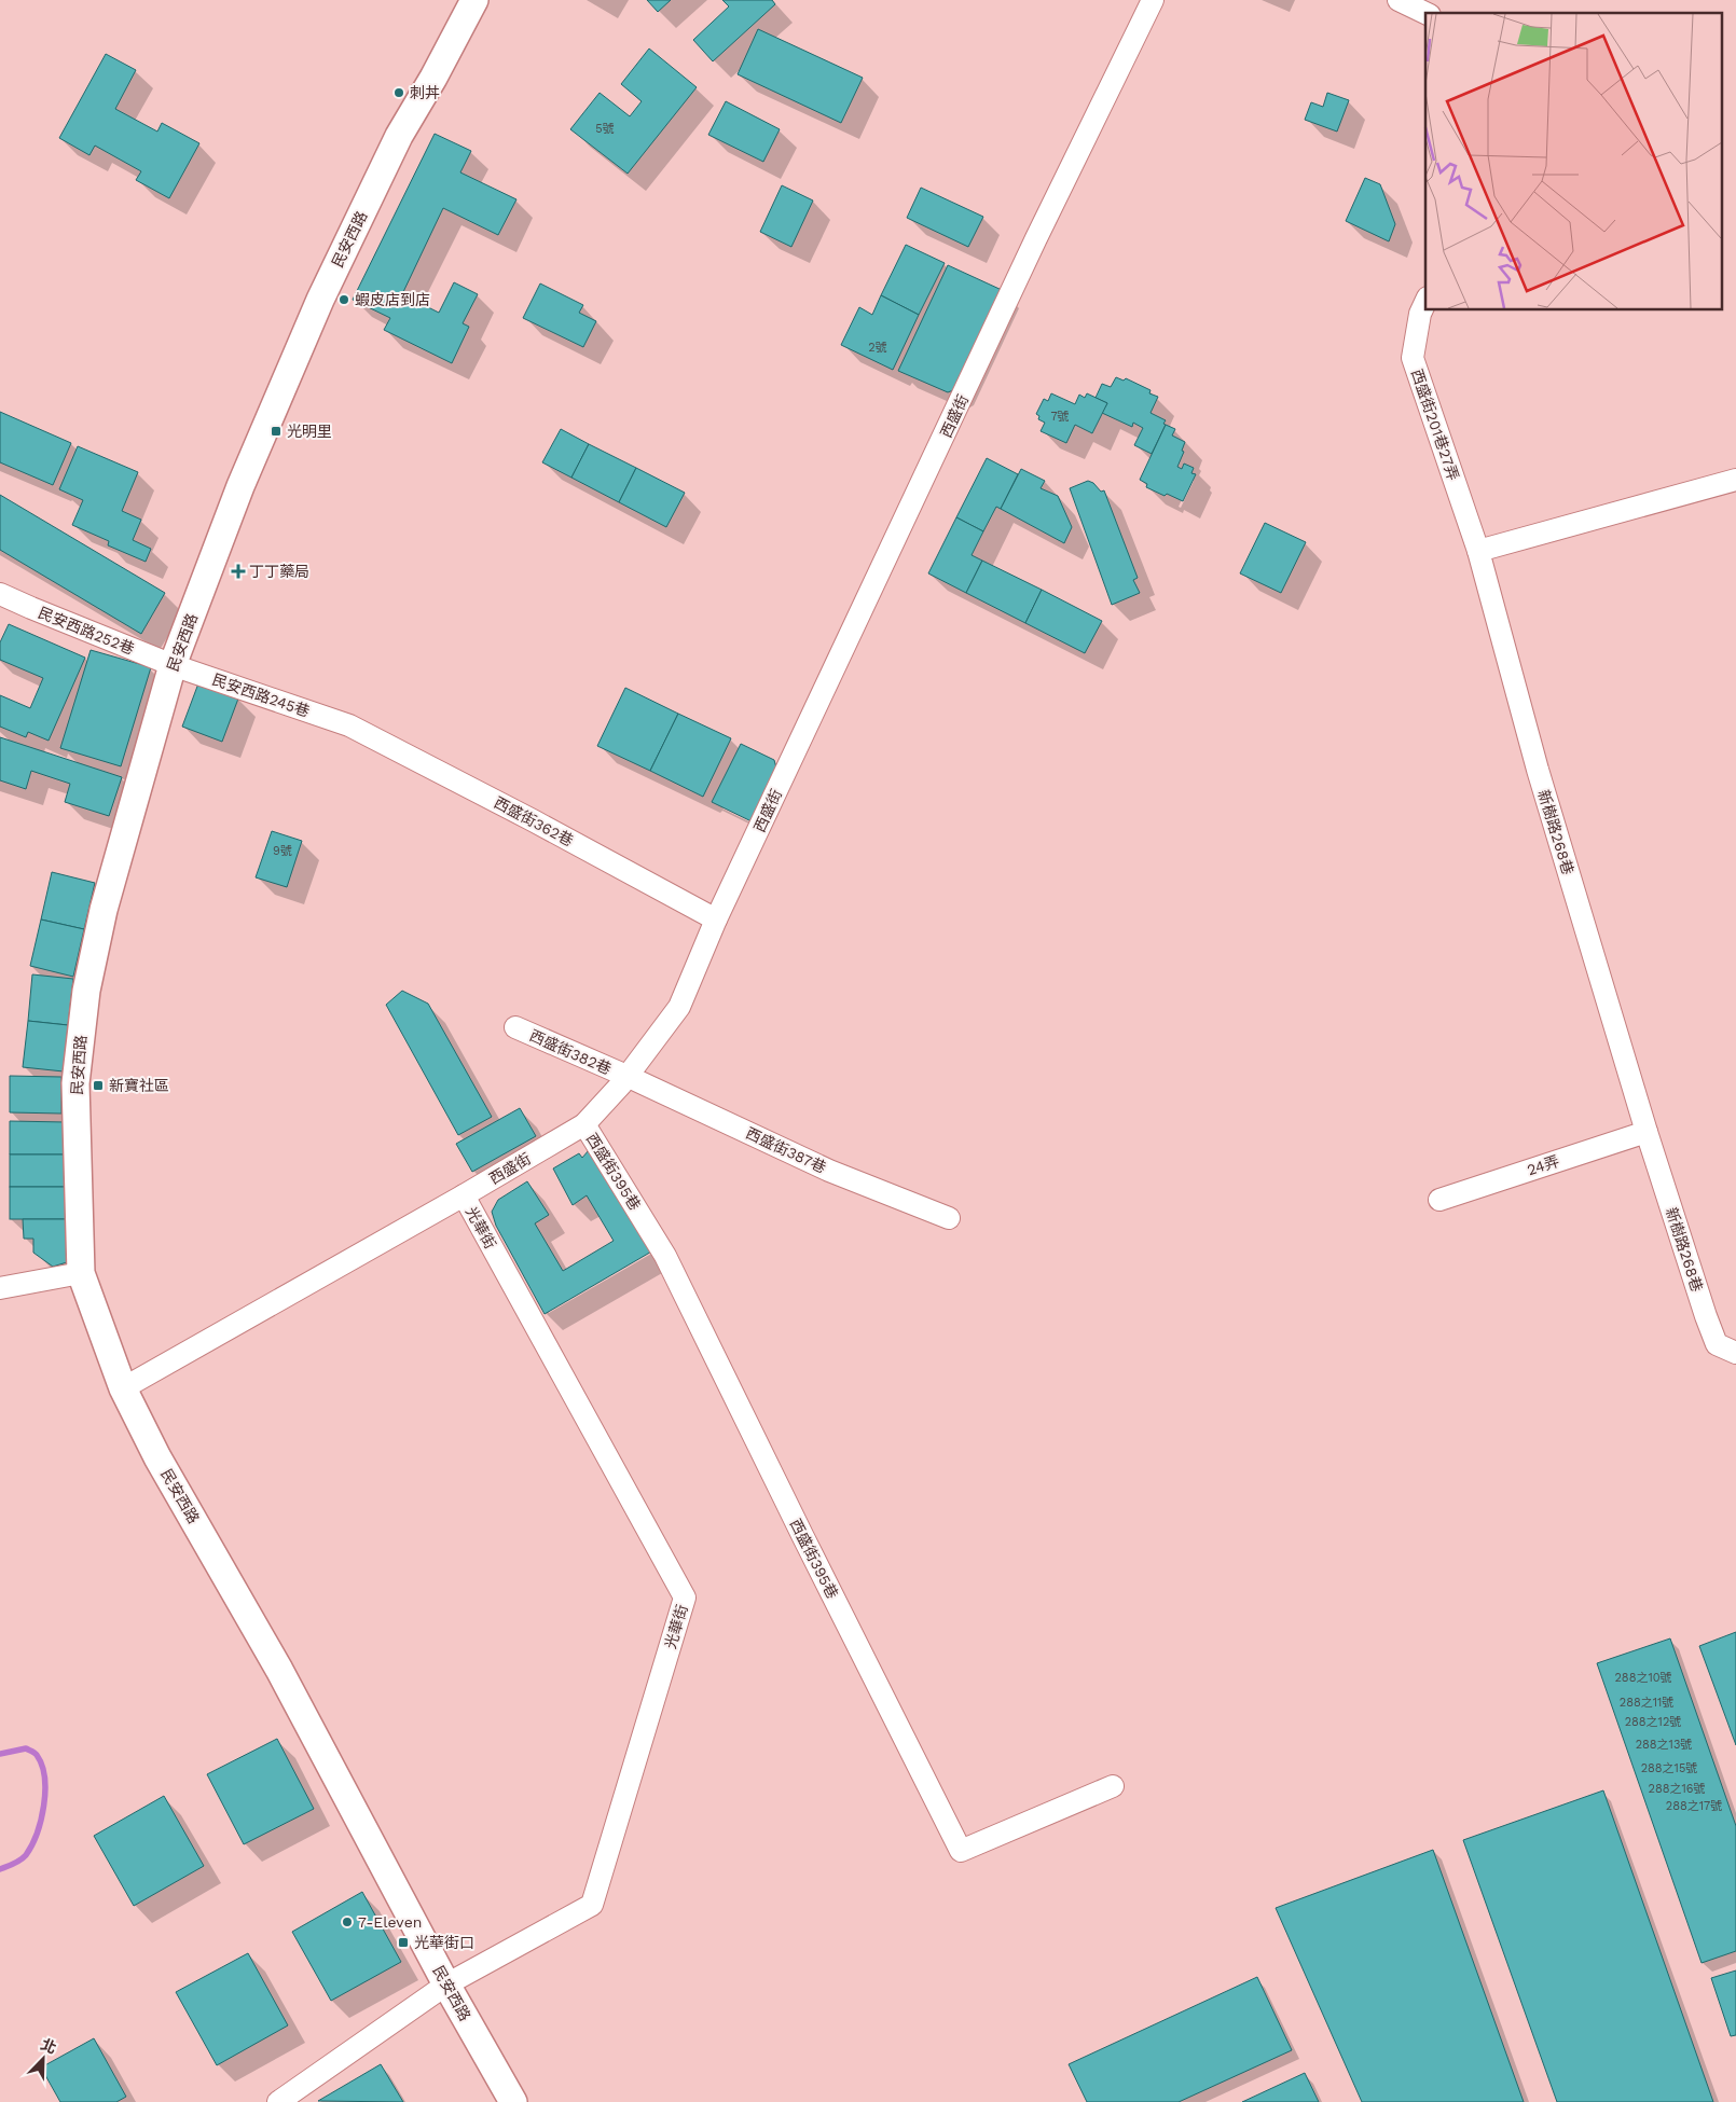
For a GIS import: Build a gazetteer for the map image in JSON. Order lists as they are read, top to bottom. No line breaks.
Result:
{"streets":{"street":["民安西路","西盛街","西盛街201巷27弄","民安西路252巷","民安西路245巷","西盛街362巷","新樹路268巷","西盛街382巷","西盛街387巷","24弄","西盛街395巷","光華街"]},"crossings":[["民安西路","西盛街"],["民安西路","民安西路252巷"],["民安西路","民安西路245巷"],["民安西路","光華街"],["西盛街","西盛街362巷"],["西盛街","西盛街382巷"],["西盛街","西盛街387巷"],["西盛街","西盛街395巷"],["西盛街","光華街"],["西盛街201巷27弄","新樹路268巷"],["民安西路252巷","民安西路245巷"],["民安西路245巷","西盛街362巷"],["新樹路268巷","24弄"],["西盛街382巷","西盛街387巷"]],"places":{"other":["刺丼","蝦皮店到店","7-Eleven"],"transit":["光明里","新寶社區","光華街口"],"health":["丁丁藥局"]},"house_numbers":["5號","2號","7號","9號","288之10號","288之11號","288之12號","288之13號","288之15號","288之16號","288之17號"],"north":"top right"}
